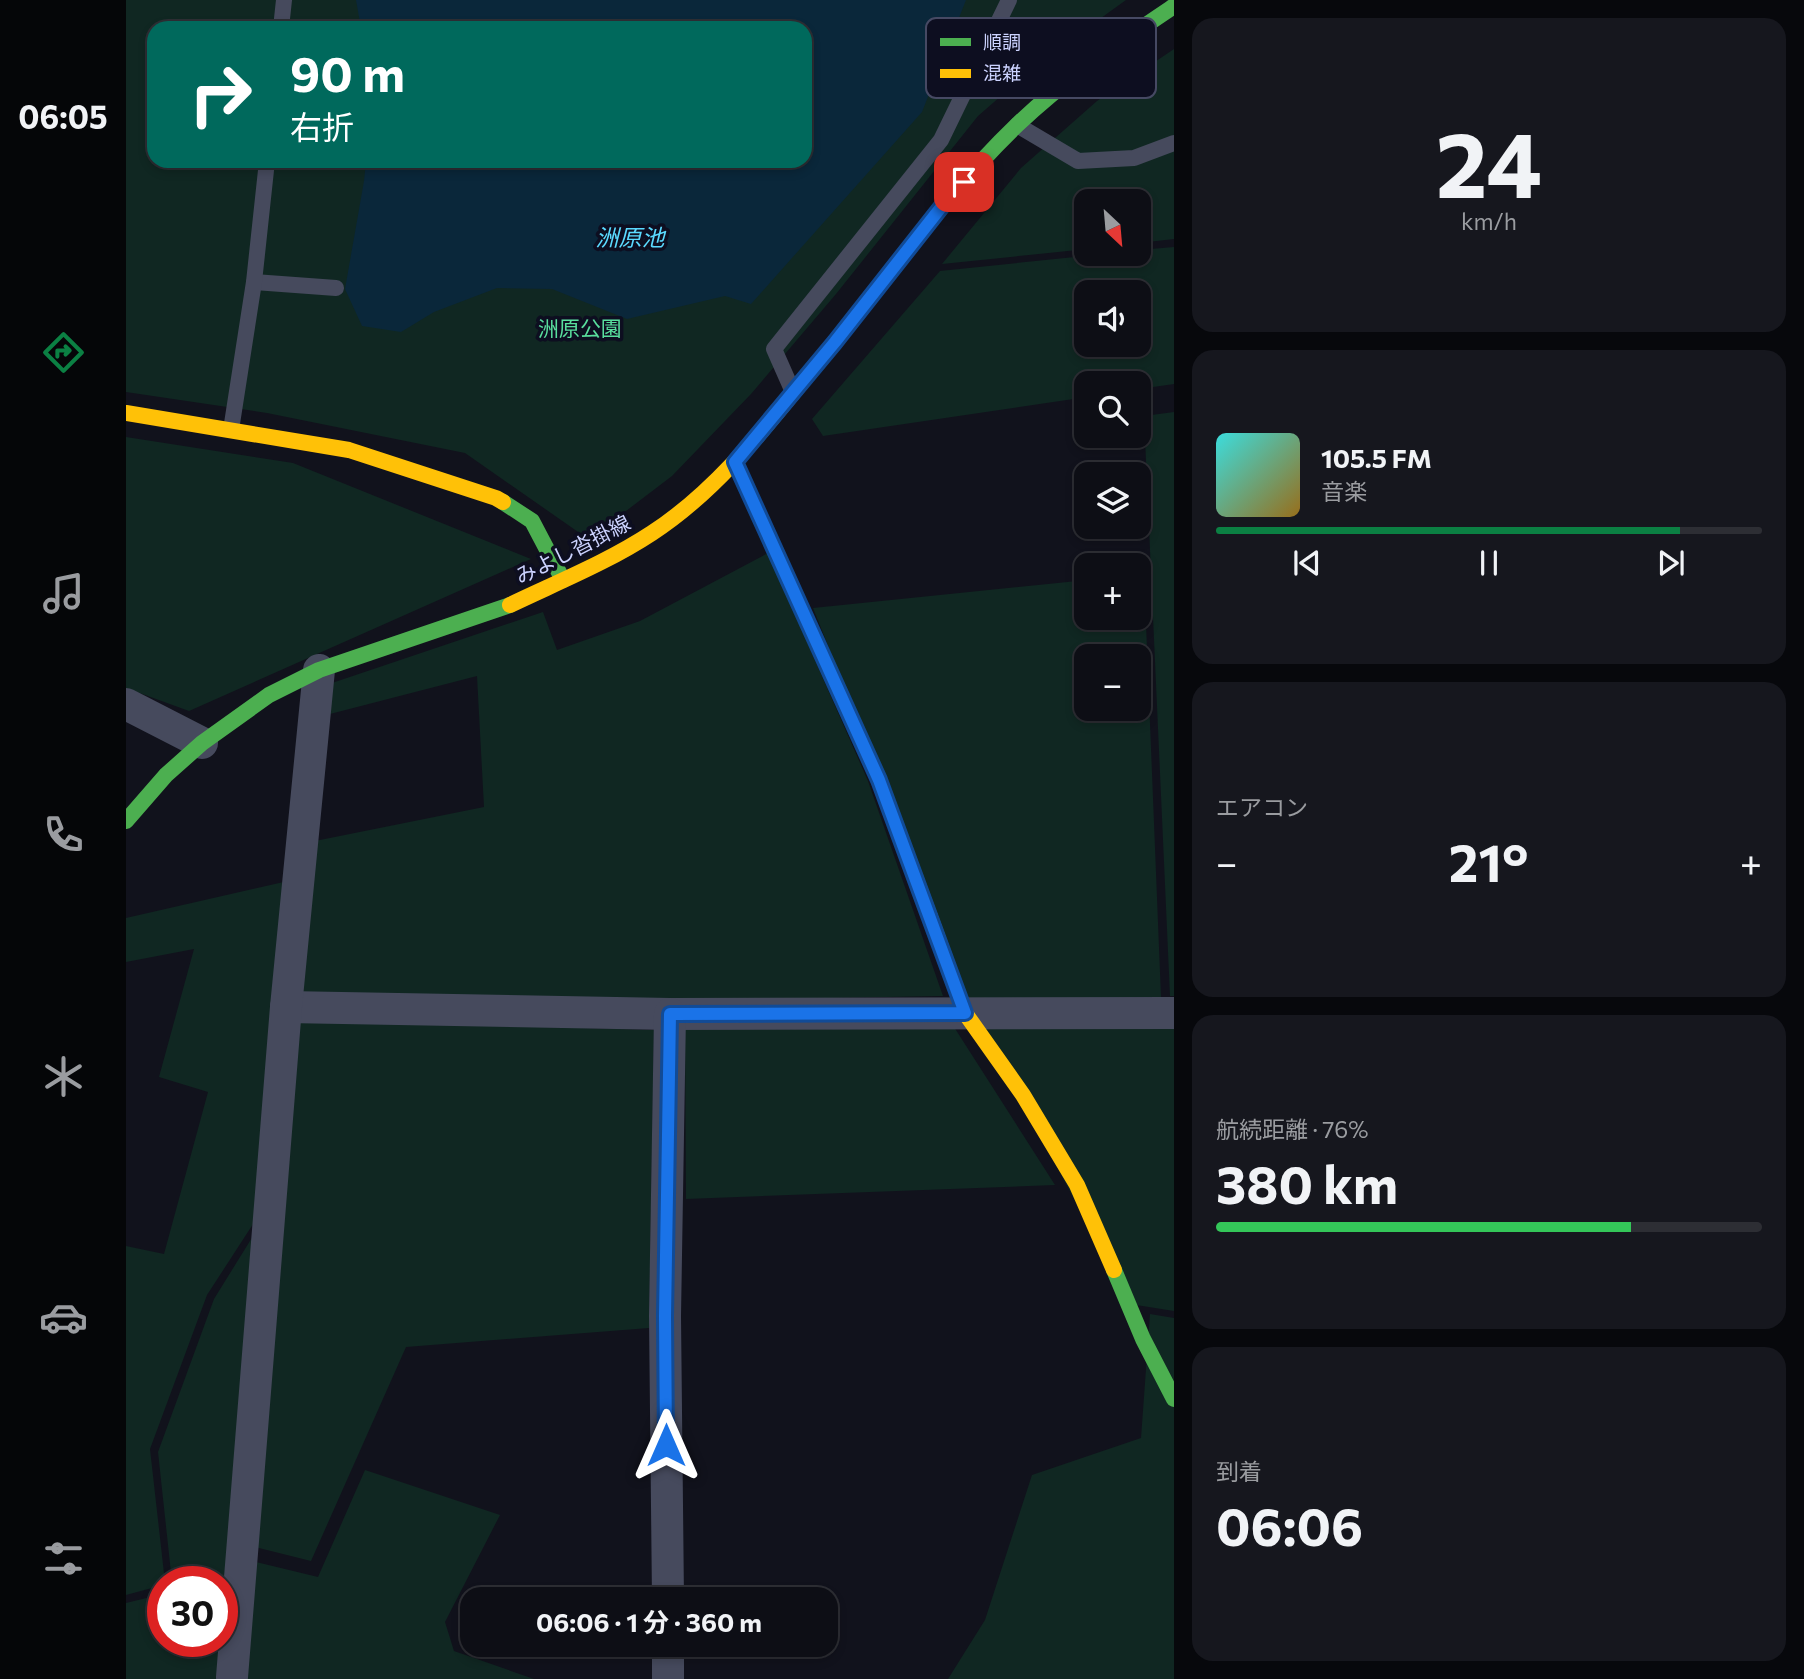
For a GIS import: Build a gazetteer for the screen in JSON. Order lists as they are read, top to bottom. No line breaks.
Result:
{"streets":{"street":["みよし沓掛線"]},"water":["洲原池"],"parks":["洲原公園"],"legend":["順調","混雑"],"north":"bottom right","page":{"tabs":"06:05","tile":[["24","km/h"],"エアコン",["航続距離 · 76%","380 km"],["到着","06:06"]],"turn":["90 m","右折"],"map_buttons":["+","−"],"song":["105.5 FM","音楽"],"heat":["−","21°","+"],"limit":"30","trip":"06:06 · 1 分 · 360 m"}}
